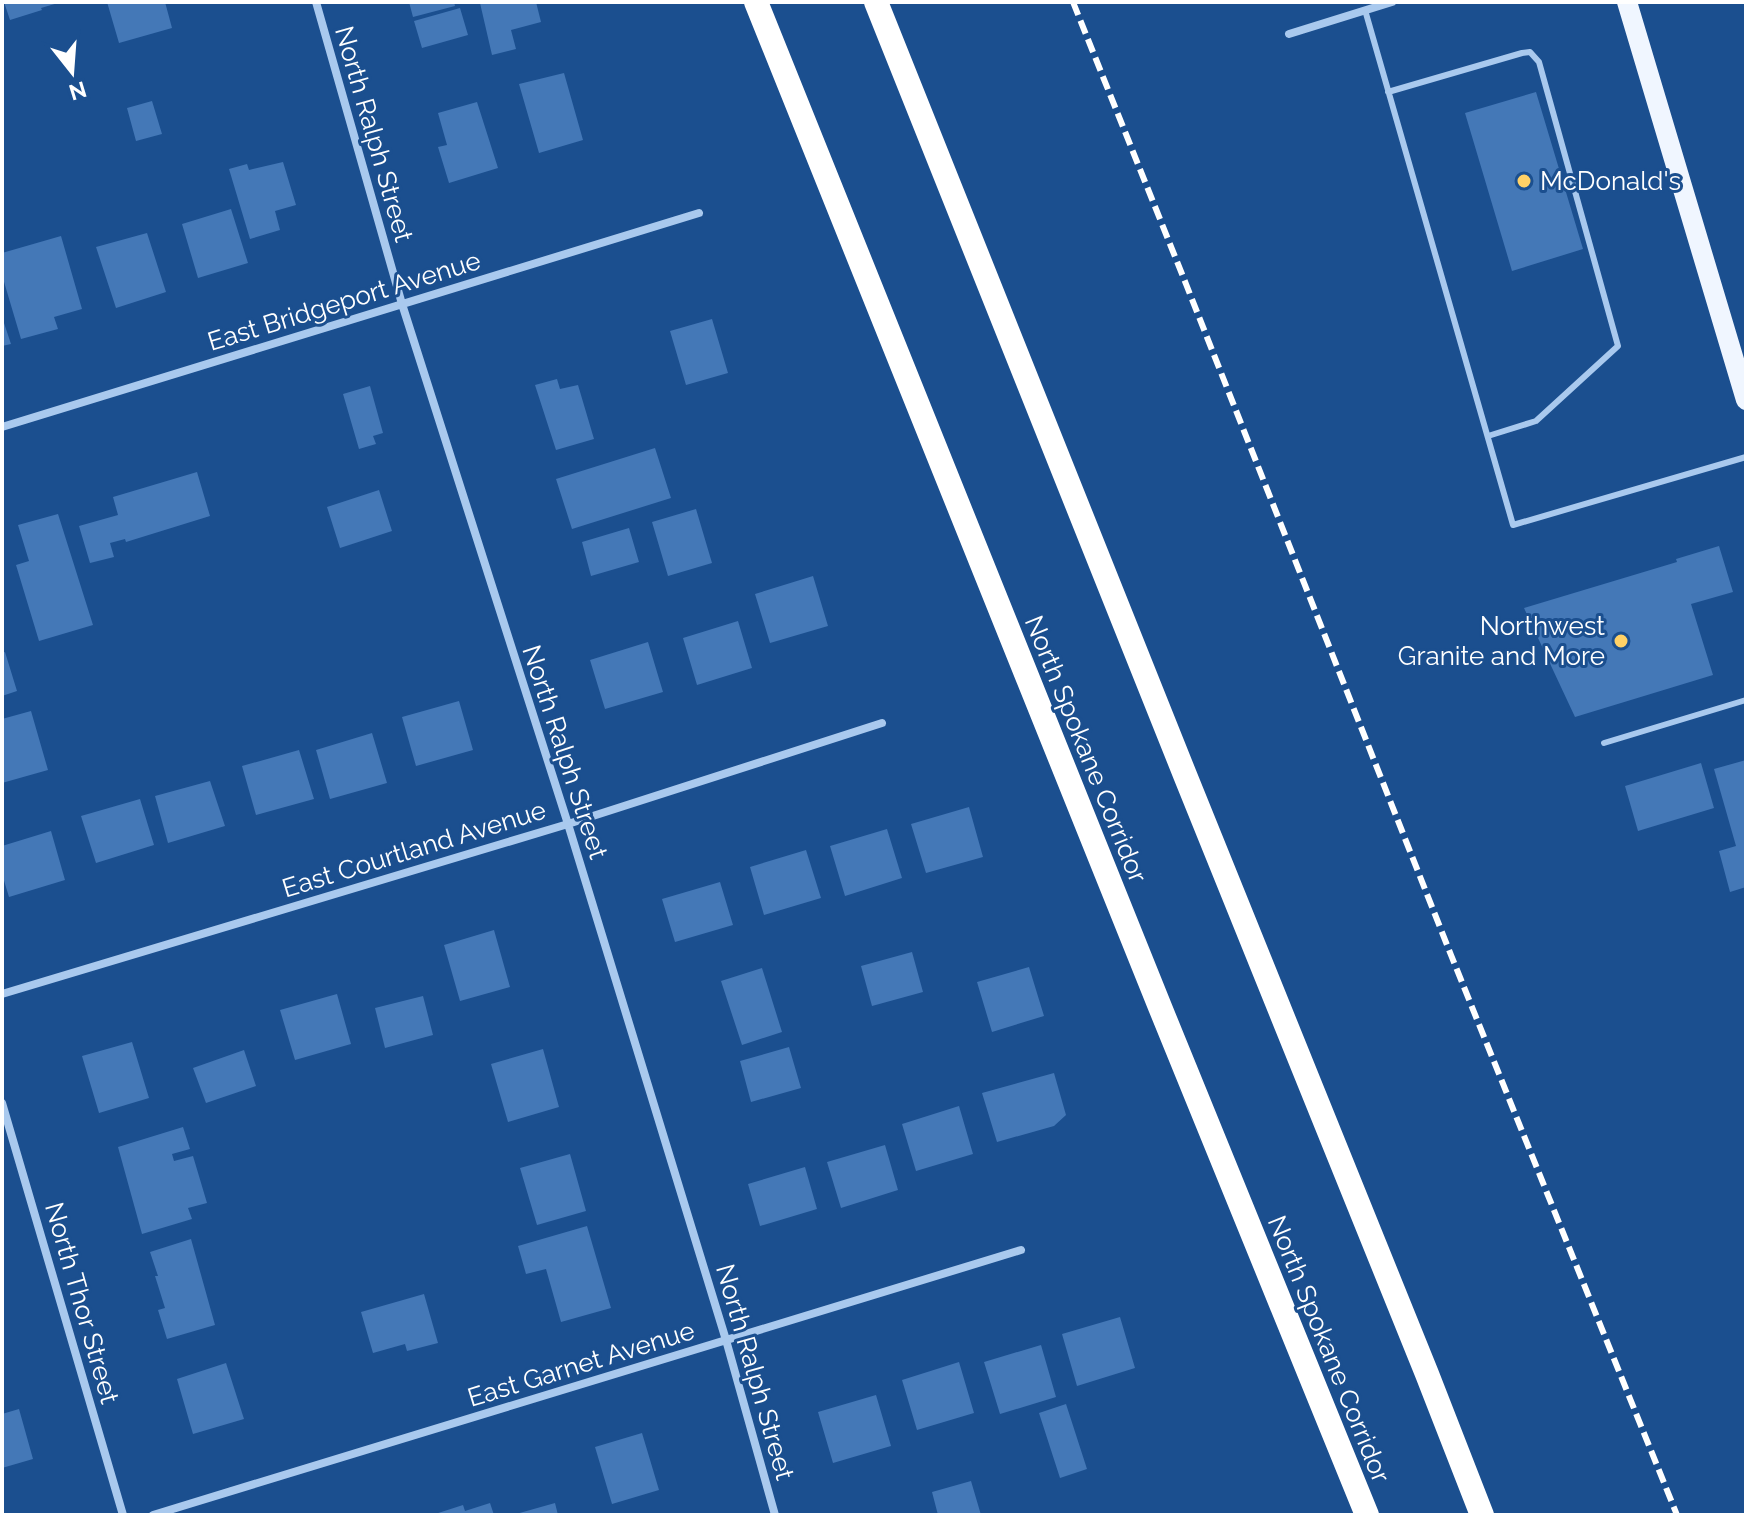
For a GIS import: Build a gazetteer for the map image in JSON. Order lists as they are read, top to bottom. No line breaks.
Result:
{"streets":{"highway":["North Spokane Corridor"],"street":["North Ralph Street","East Bridgeport Avenue","East Courtland Avenue","North Thor Street","East Garnet Avenue"]},"crossings":[["North Ralph Street","East Bridgeport Avenue"],["North Ralph Street","East Courtland Avenue"],["North Ralph Street","East Garnet Avenue"]],"places":["McDonald's","Northwest Granite and More"],"north":"bottom"}
